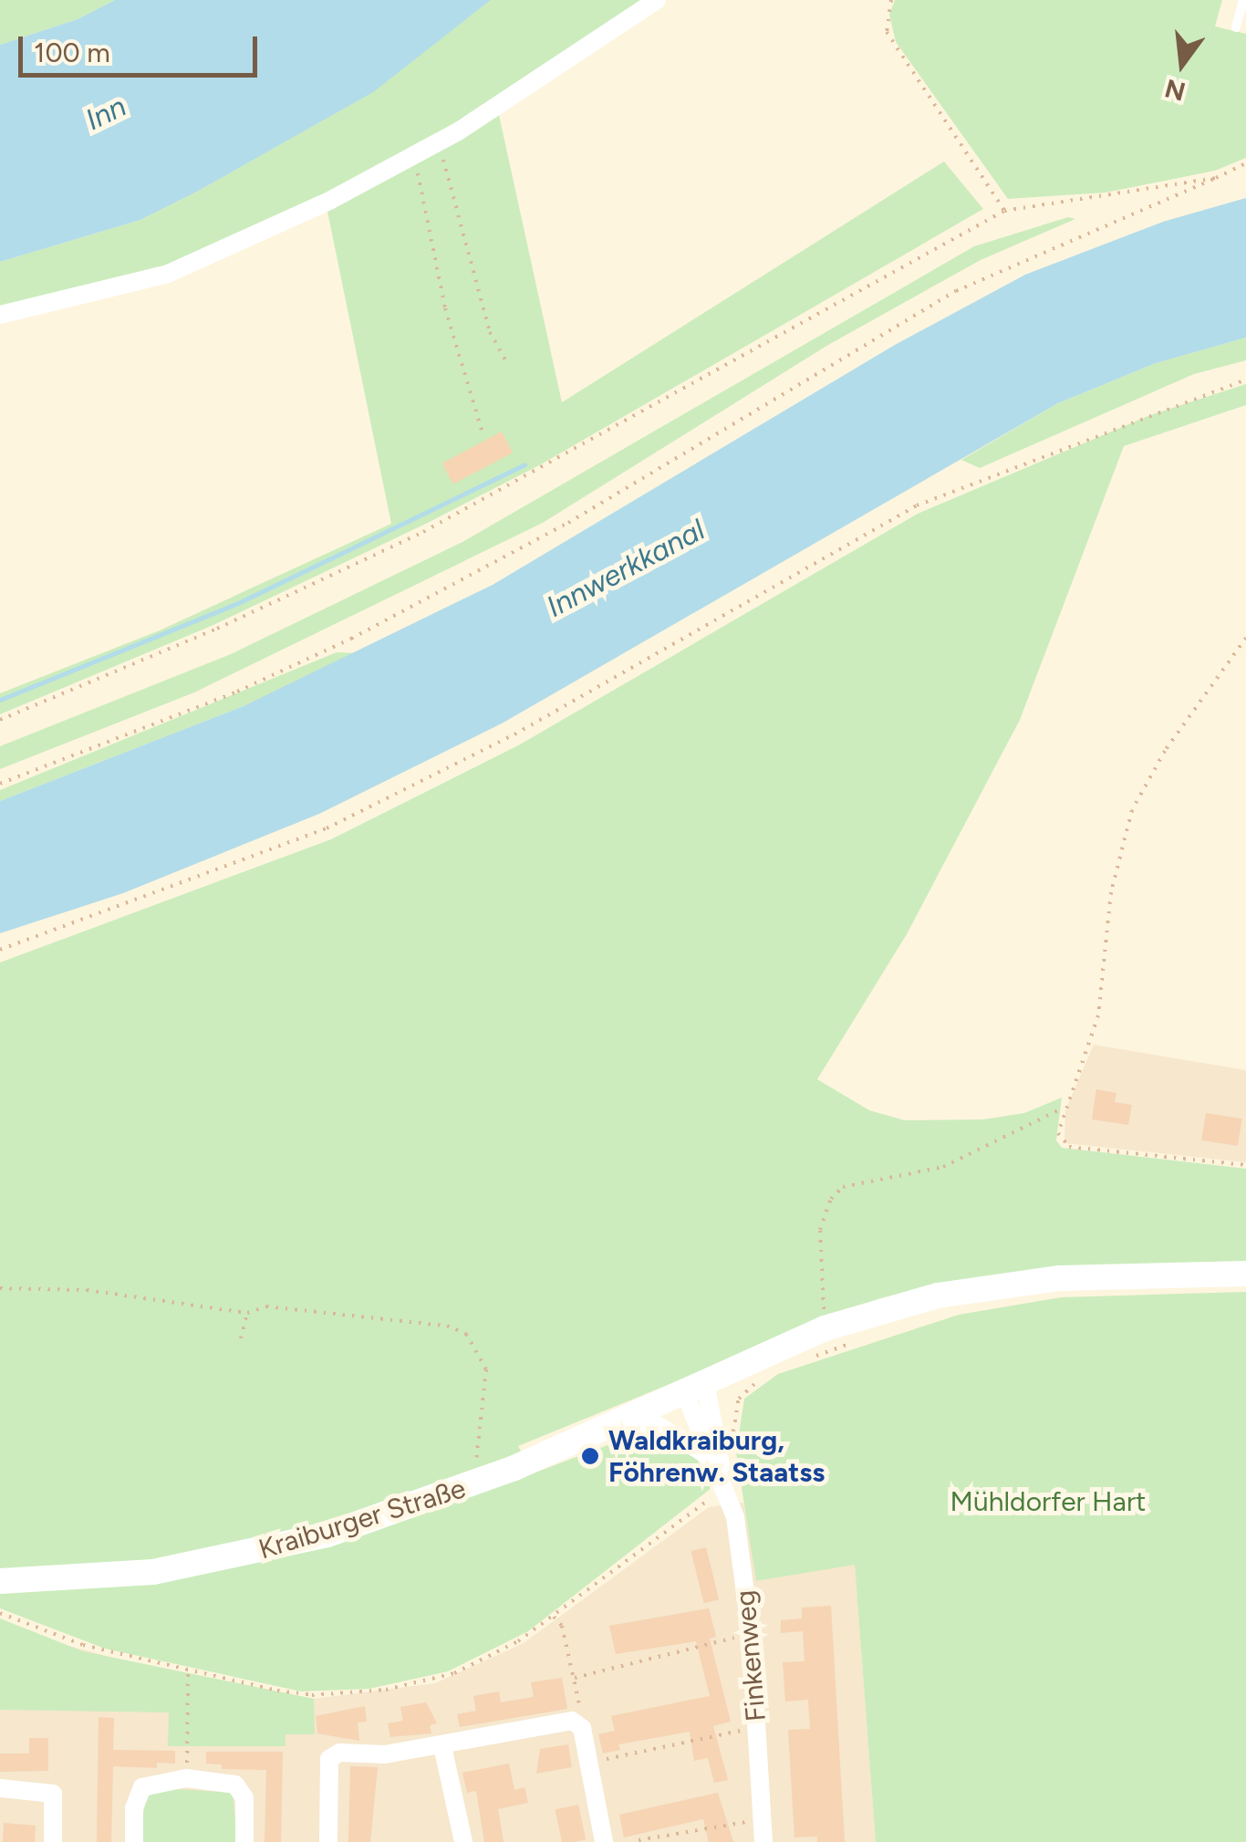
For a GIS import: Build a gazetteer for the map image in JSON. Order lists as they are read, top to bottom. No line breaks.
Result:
{"streets":{"main road":["Kraiburger Straße"],"street":["Finkenweg"]},"crossings":[["Kraiburger Straße","Finkenweg"]],"water":["Inn","Innwerkkanal"],"parks":["Mühldorfer Hart"],"places":["Waldkraiburg, Föhrenw. Staatss"],"scale_bar":"100 m","north":"bottom"}
